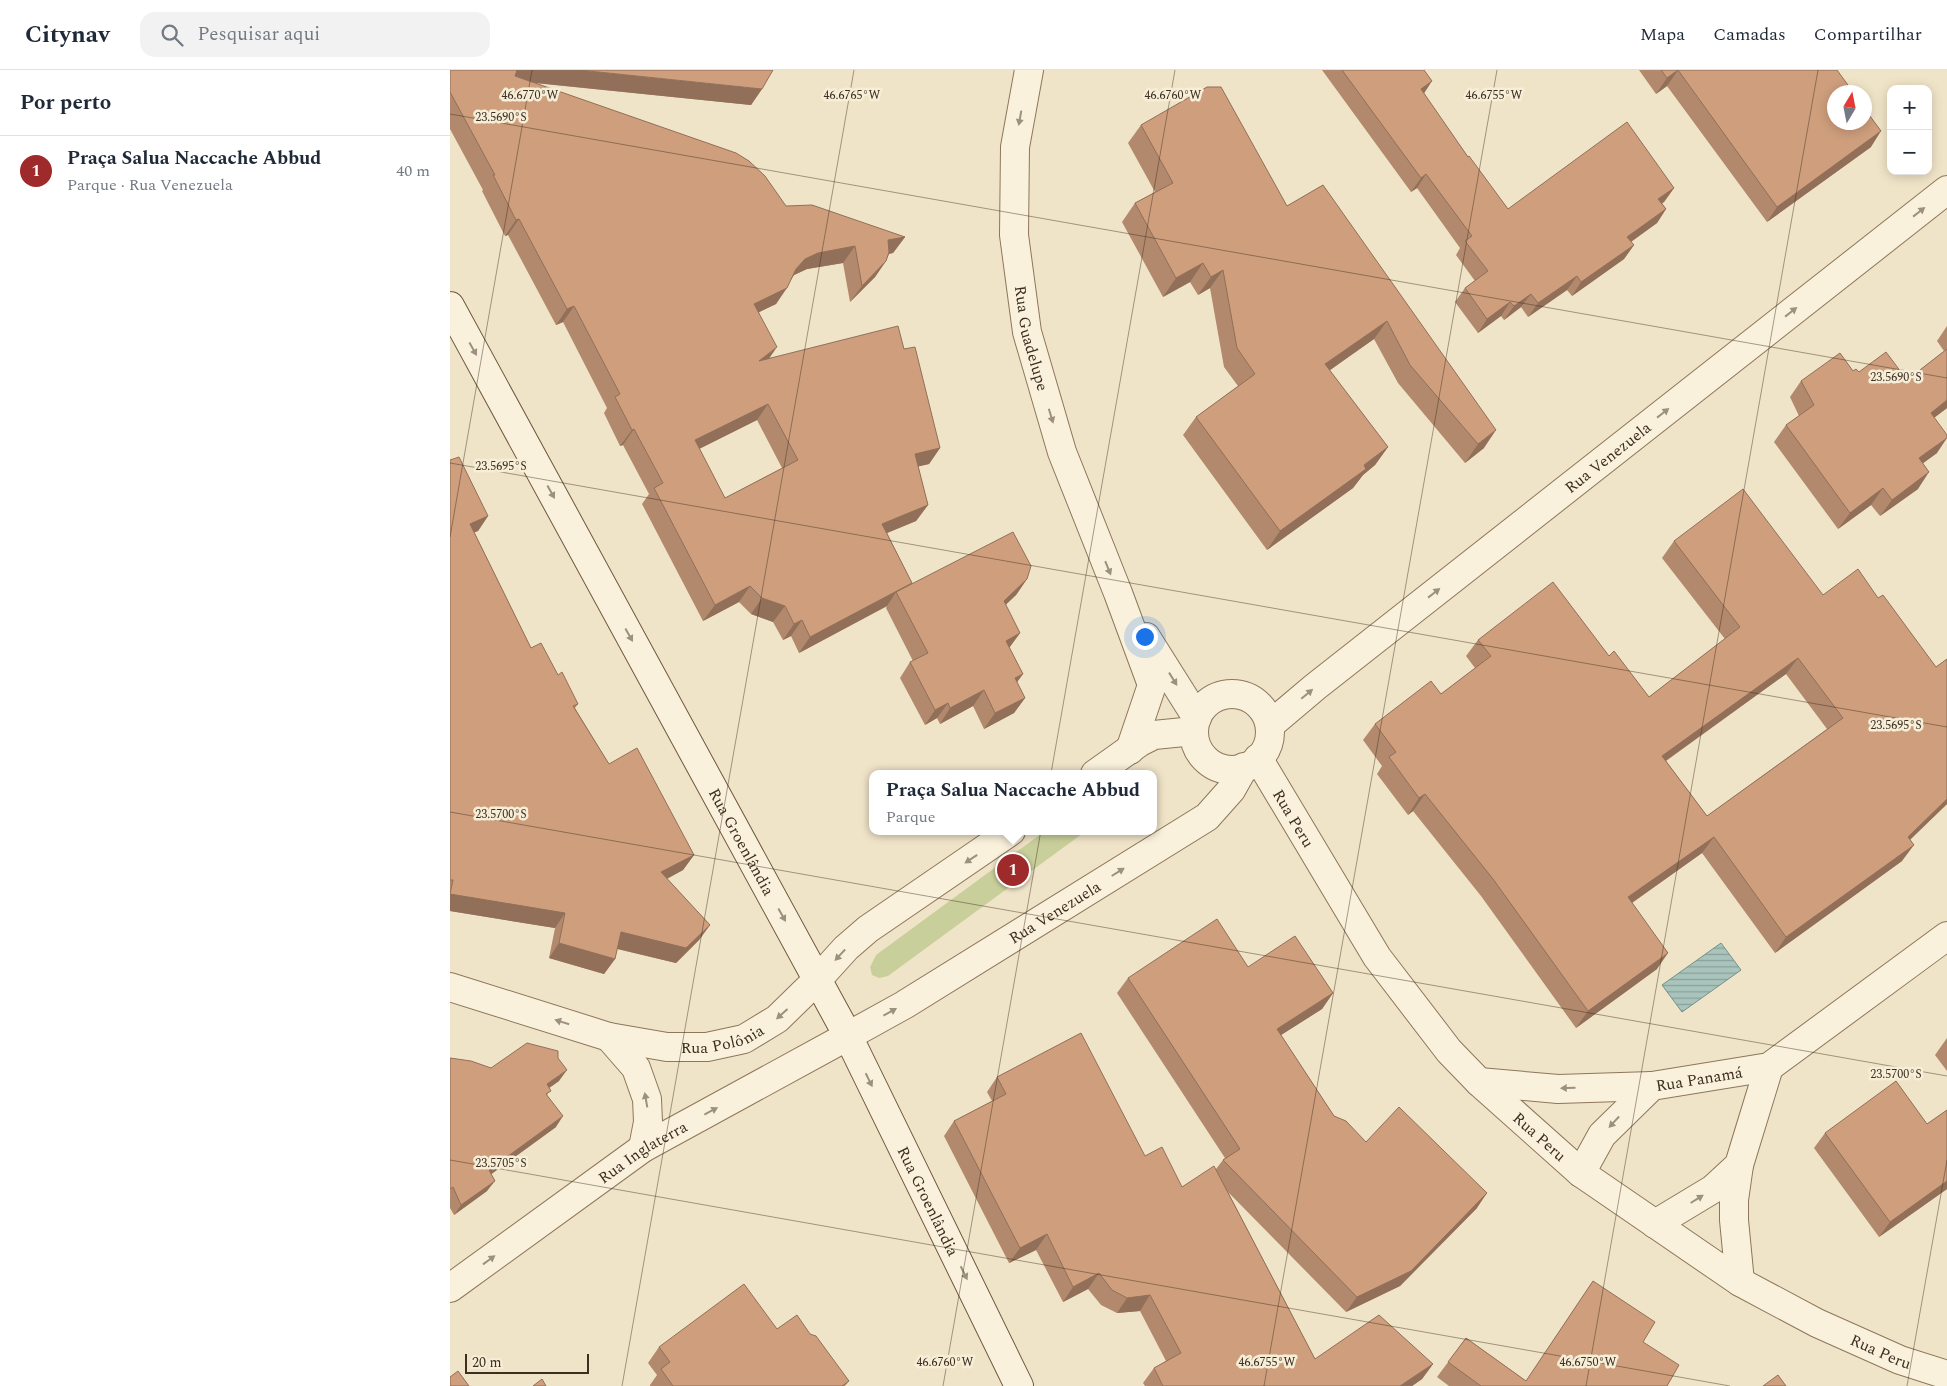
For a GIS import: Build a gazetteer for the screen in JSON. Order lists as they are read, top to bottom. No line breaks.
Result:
{"streets":{"street":["Rua Guadelupe","Rua Venezuela","Rua Peru","Rua Groenlândia","Rua Polônia","Rua Panamá","Rua Inglaterra"]},"crossings":[["Rua Guadelupe","Rua Venezuela"],["Rua Guadelupe","Rua Peru"],["Rua Venezuela","Rua Peru"],["Rua Venezuela","Rua Groenlândia"],["Rua Venezuela","Rua Inglaterra"],["Rua Peru","Rua Panamá"],["Rua Groenlândia","Rua Polônia"],["Rua Groenlândia","Rua Inglaterra"]],"one_way":["Rua Guadelupe","Rua Venezuela","Rua Groenlândia","Rua Polônia","Rua Inglaterra"],"scale_bar":"20 m","north":"top","page":{"header":"Citynav","search":"Pesquisar aqui","nav":["Mapa","Camadas","Compartilhar"],"heading":"Por perto","map_buttons":["+","−"],"list":[{"mark":"1","name":"Praça Salua Naccache Abbud","note":"Parque · Rua Venezuela","value":"40 m"}],"popup":["Praça Salua Naccache Abbud","Parque"],"pins":"1","scale":"20 m"},"coordinates":["46.6770°W","46.6765°W","46.6760°W","46.6755°W","23.5690°S","23.5695°S","23.5700°S","23.5705°S","46.6750°W"]}
